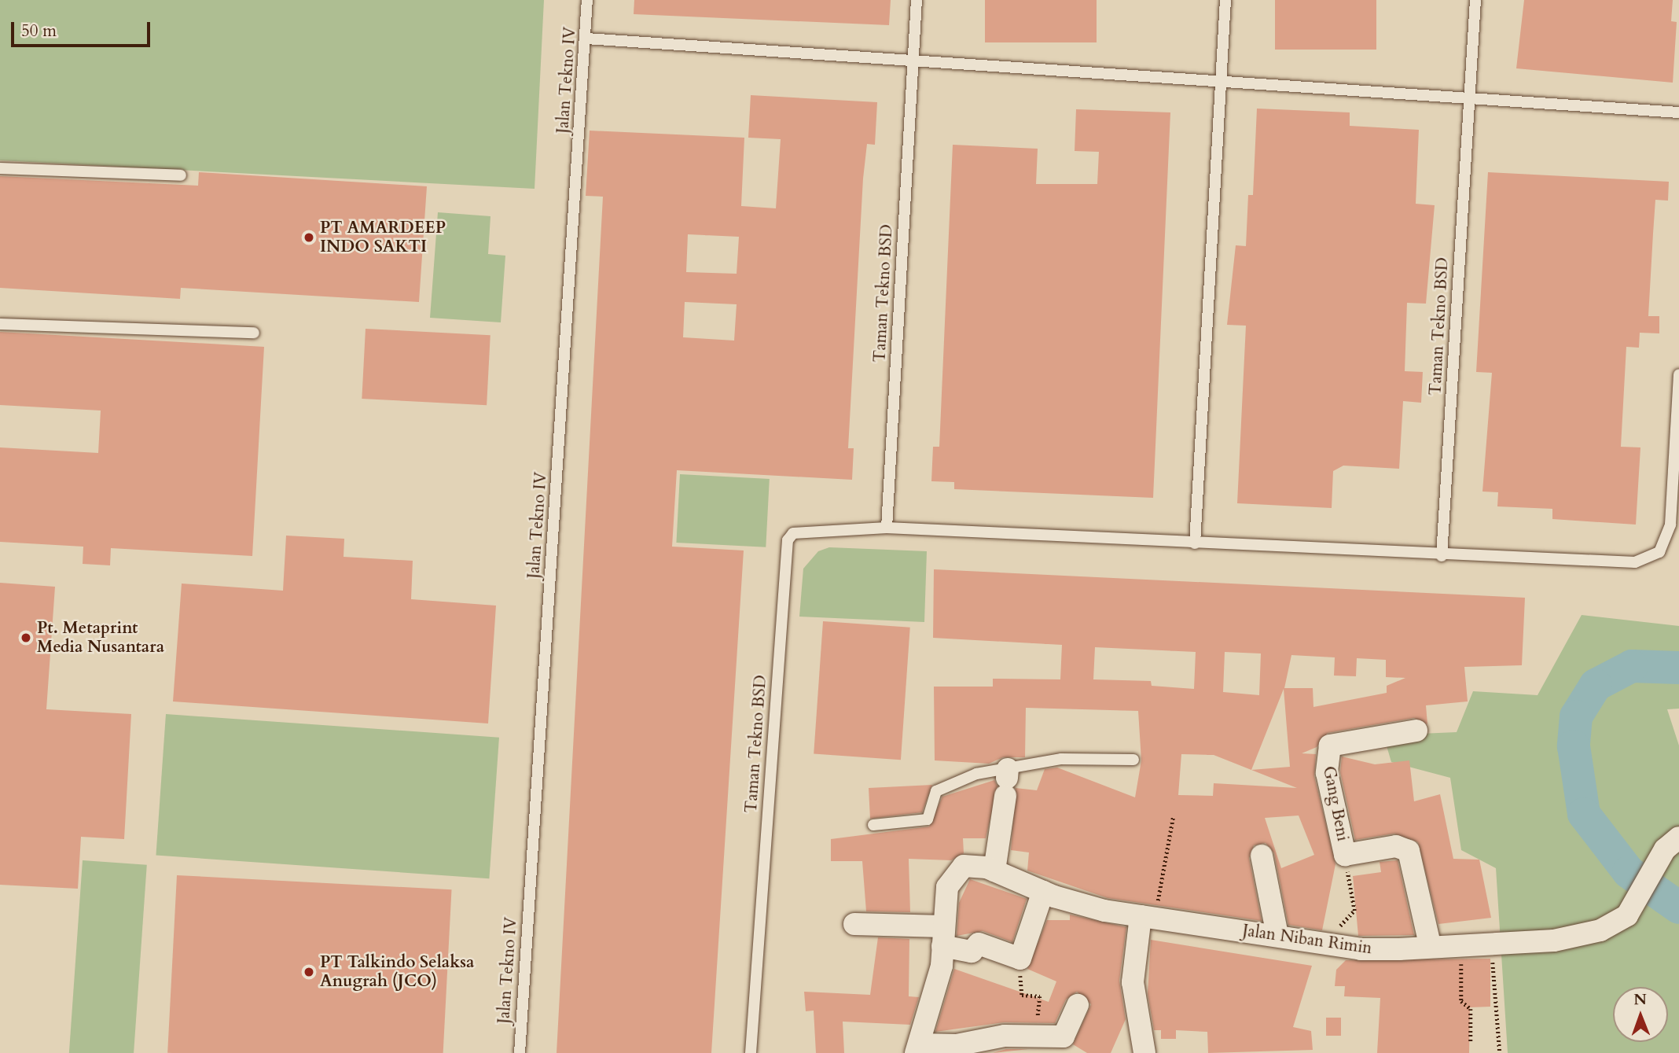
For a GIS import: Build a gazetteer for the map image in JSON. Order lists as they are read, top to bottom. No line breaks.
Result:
{"streets":{"street":["Gang Beni","Jalan Niban Rimin"],"lane":["Jalan Tekno IV","Taman Tekno BSD"]},"crossings":[["Gang Beni","Jalan Niban Rimin"]],"places":["PT AMARDEEP INDO SAKTI","Pt. Metaprint Media Nusantara","PT Talkindo Selaksa Anugrah (JCO)"],"scale_bar":"50 m","north":"top"}
